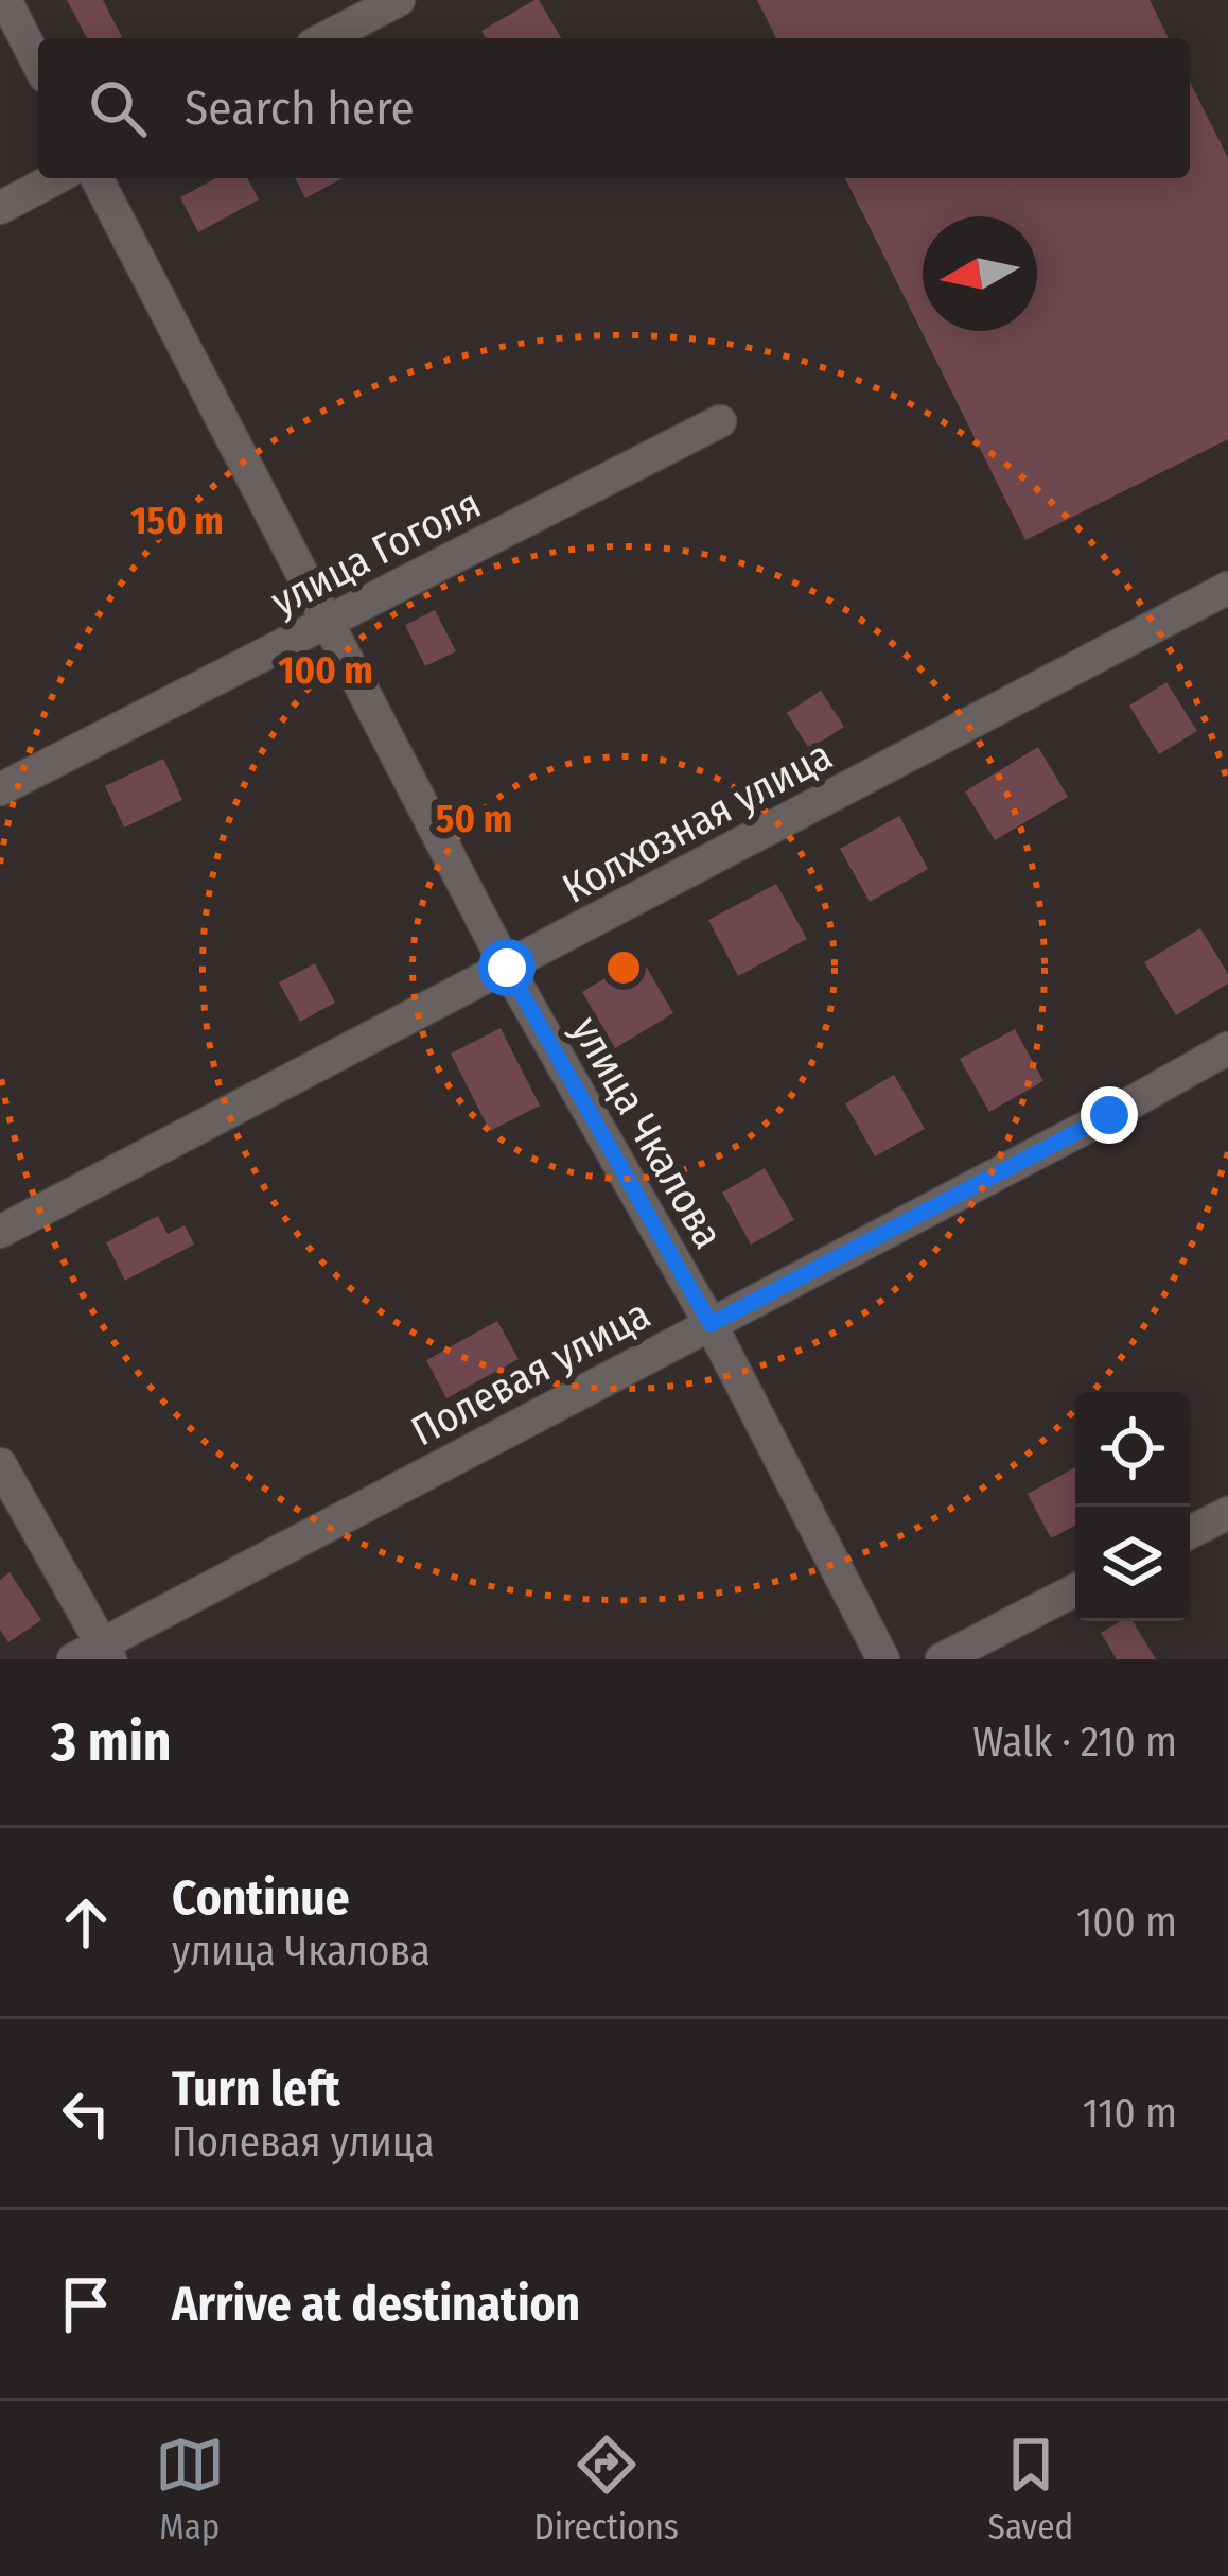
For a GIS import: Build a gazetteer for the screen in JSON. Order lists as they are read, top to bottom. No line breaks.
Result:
{"streets":{"street":["улица Гоголя","Колхозная улица","улица Чкалова","Полевая улица"]},"crossings":[["улица Гоголя","улица Чкалова"],["Колхозная улица","улица Чкалова"],["улица Чкалова","Полевая улица"]],"north":"left","page":{"search":"Search here","heading":["3 min","Walk · 210 m"],"list":[["Continue","улица Чкалова","100 m"],["Turn left","Полевая улица","110 m"],"Arrive at destination"],"nav":["Map","Directions","Saved"]},"rings":["150 m","100 m","50 m"]}
